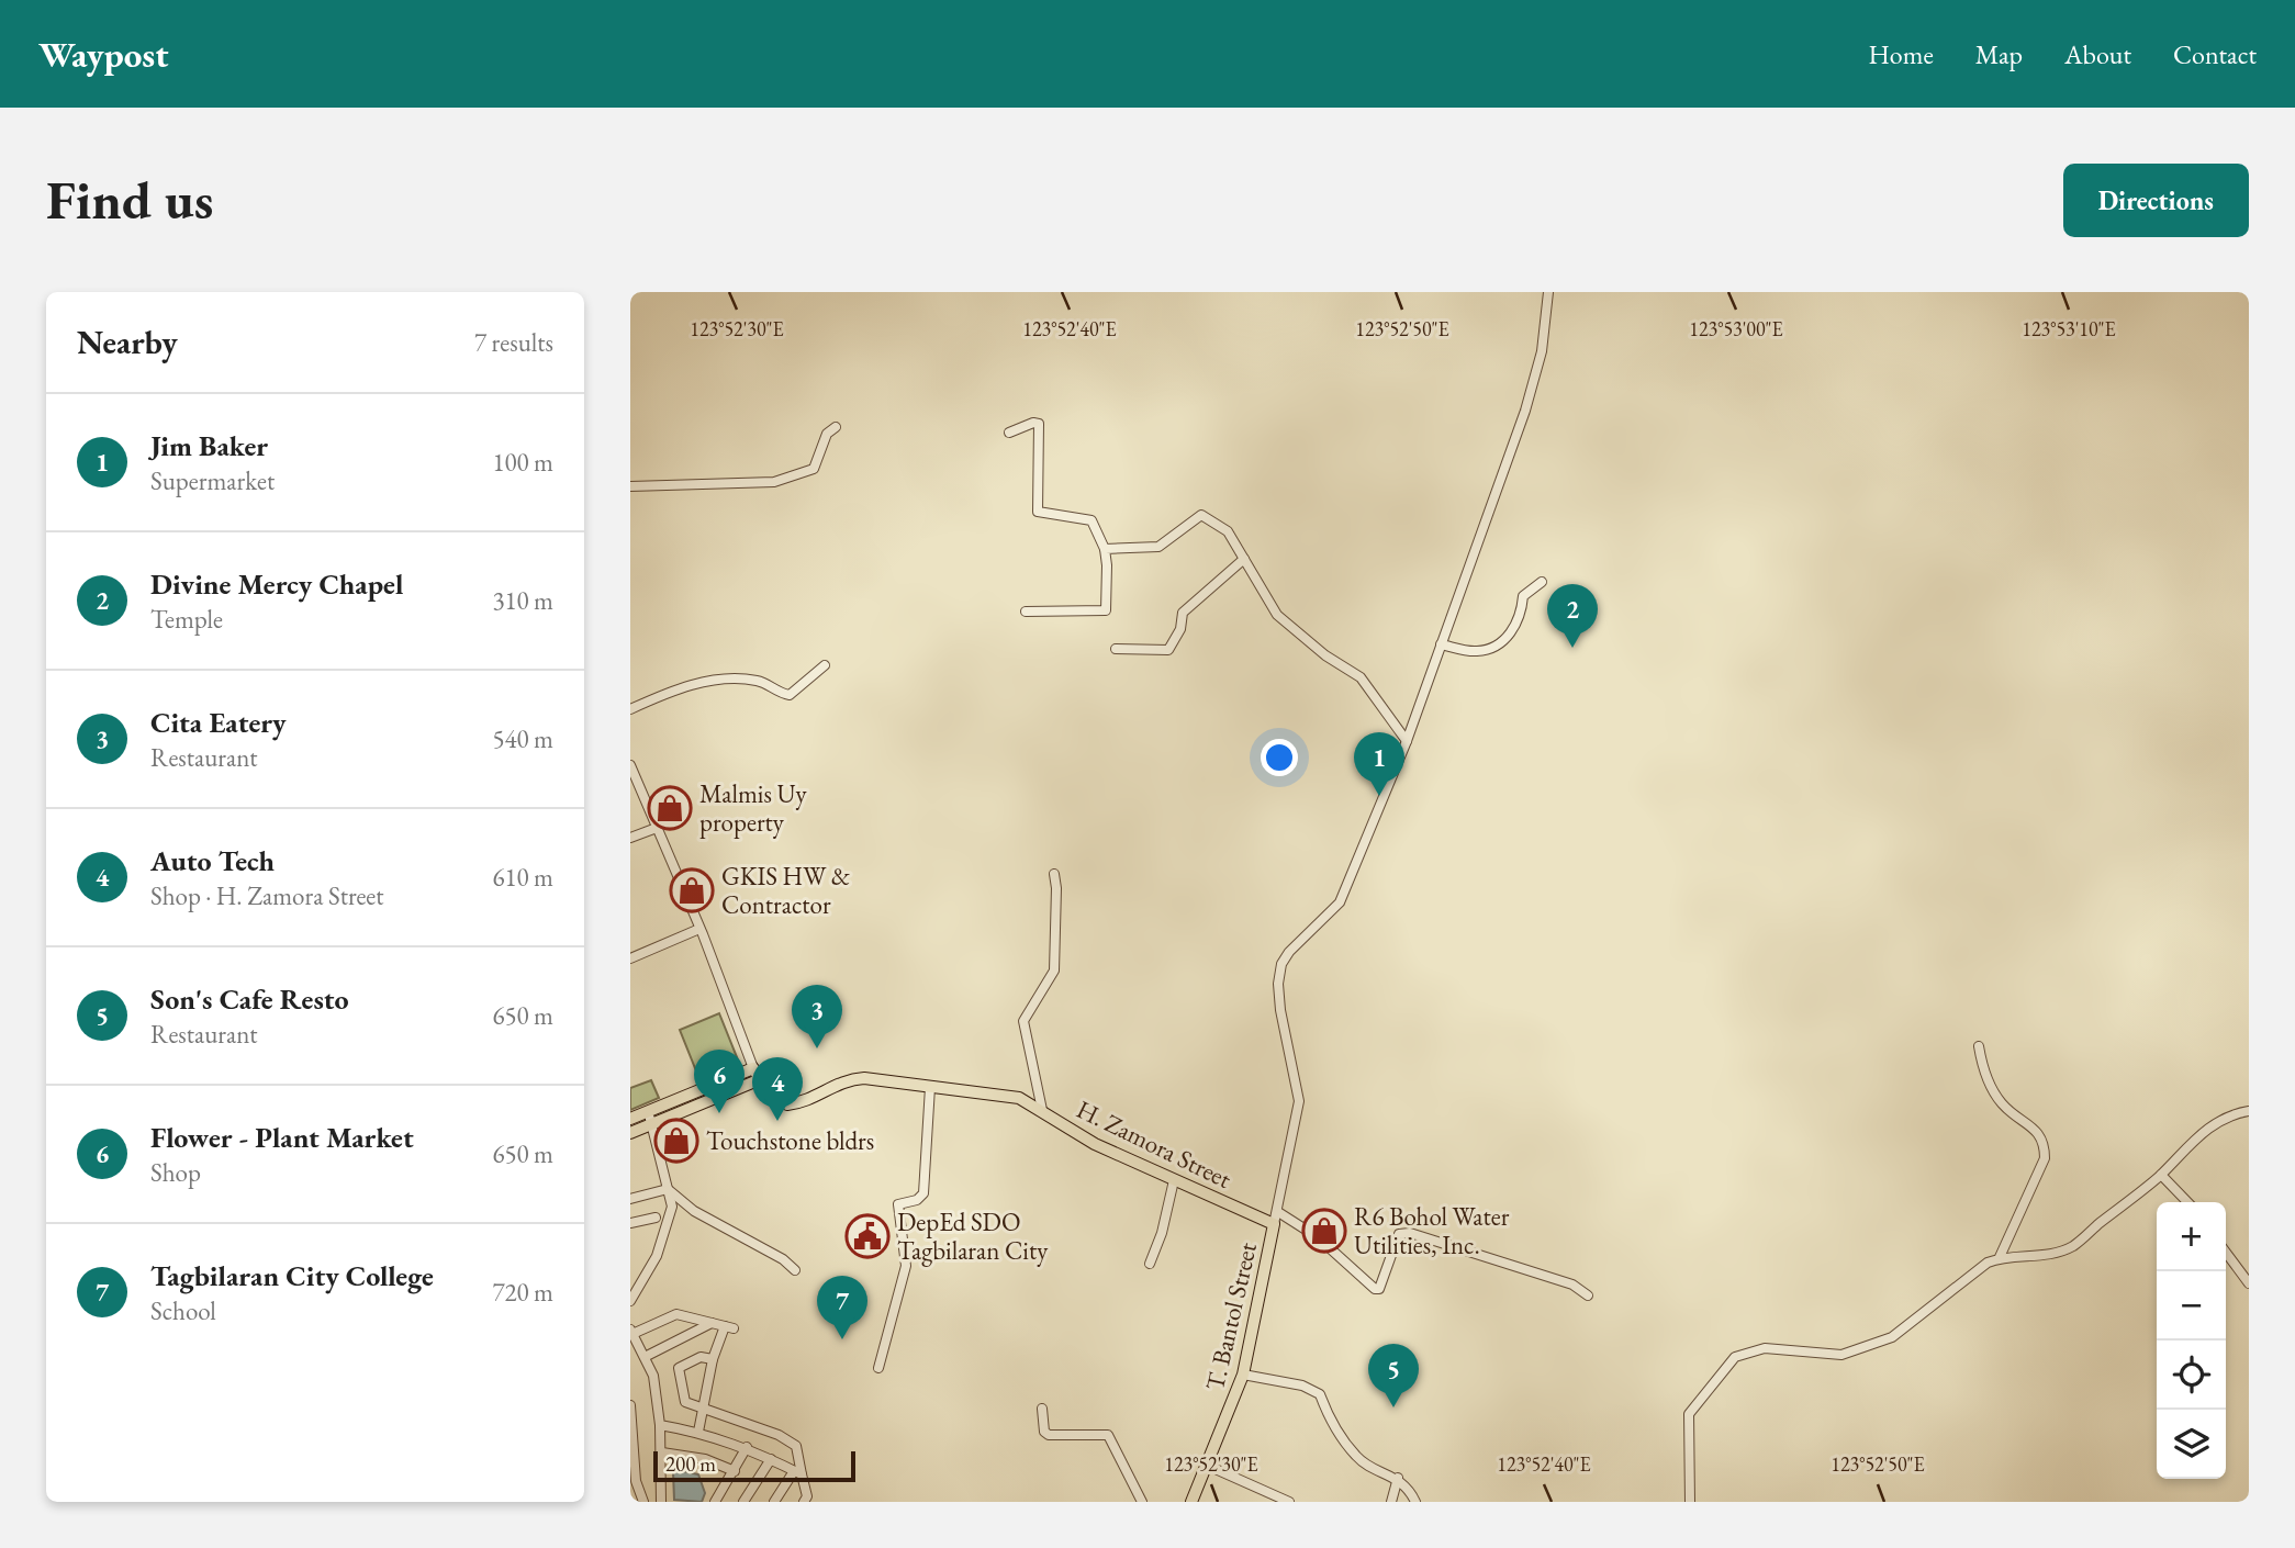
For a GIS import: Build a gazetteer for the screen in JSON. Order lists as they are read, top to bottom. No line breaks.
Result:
{"streets":{"main road":["H. Zamora Street","T. Bantol Street"]},"crossings":[["H. Zamora Street","T. Bantol Street"]],"places":{"shop":["Malmis Uy property","GKIS HW & Contractor","Touchstone bldrs","R6 Bohol Water Utilities, Inc."],"public building":["DepEd SDO Tagbilaran City"]},"scale_bar":"200 m","page":{"header":"Waypost","nav":["Home","Map","About","Contact"],"buttons":"Directions","title":"Find us","heading":["Nearby","7 results"],"list":[{"mark":"1","name":"Jim Baker","note":"Supermarket","value":"100 m"},{"mark":"2","name":"Divine Mercy Chapel","note":"Temple","value":"310 m"},{"mark":"3","name":"Cita Eatery","note":"Restaurant","value":"540 m"},{"mark":"4","name":"Auto Tech","note":"Shop · H. Zamora Street","value":"610 m"},{"mark":"5","name":"Son's Cafe Resto","note":"Restaurant","value":"650 m"},{"mark":"6","name":"Flower - Plant Market","note":"Shop","value":"650 m"},{"mark":"7","name":"Tagbilaran City College","note":"School","value":"720 m"}],"pins":["2","1","3","6","4","7","5"],"map_buttons":["+","−"],"scale":"200 m"},"coordinates":["123°52'30\"E","123°52'40\"E","123°52'50\"E","123°53'00\"E","123°53'10\"E"]}
